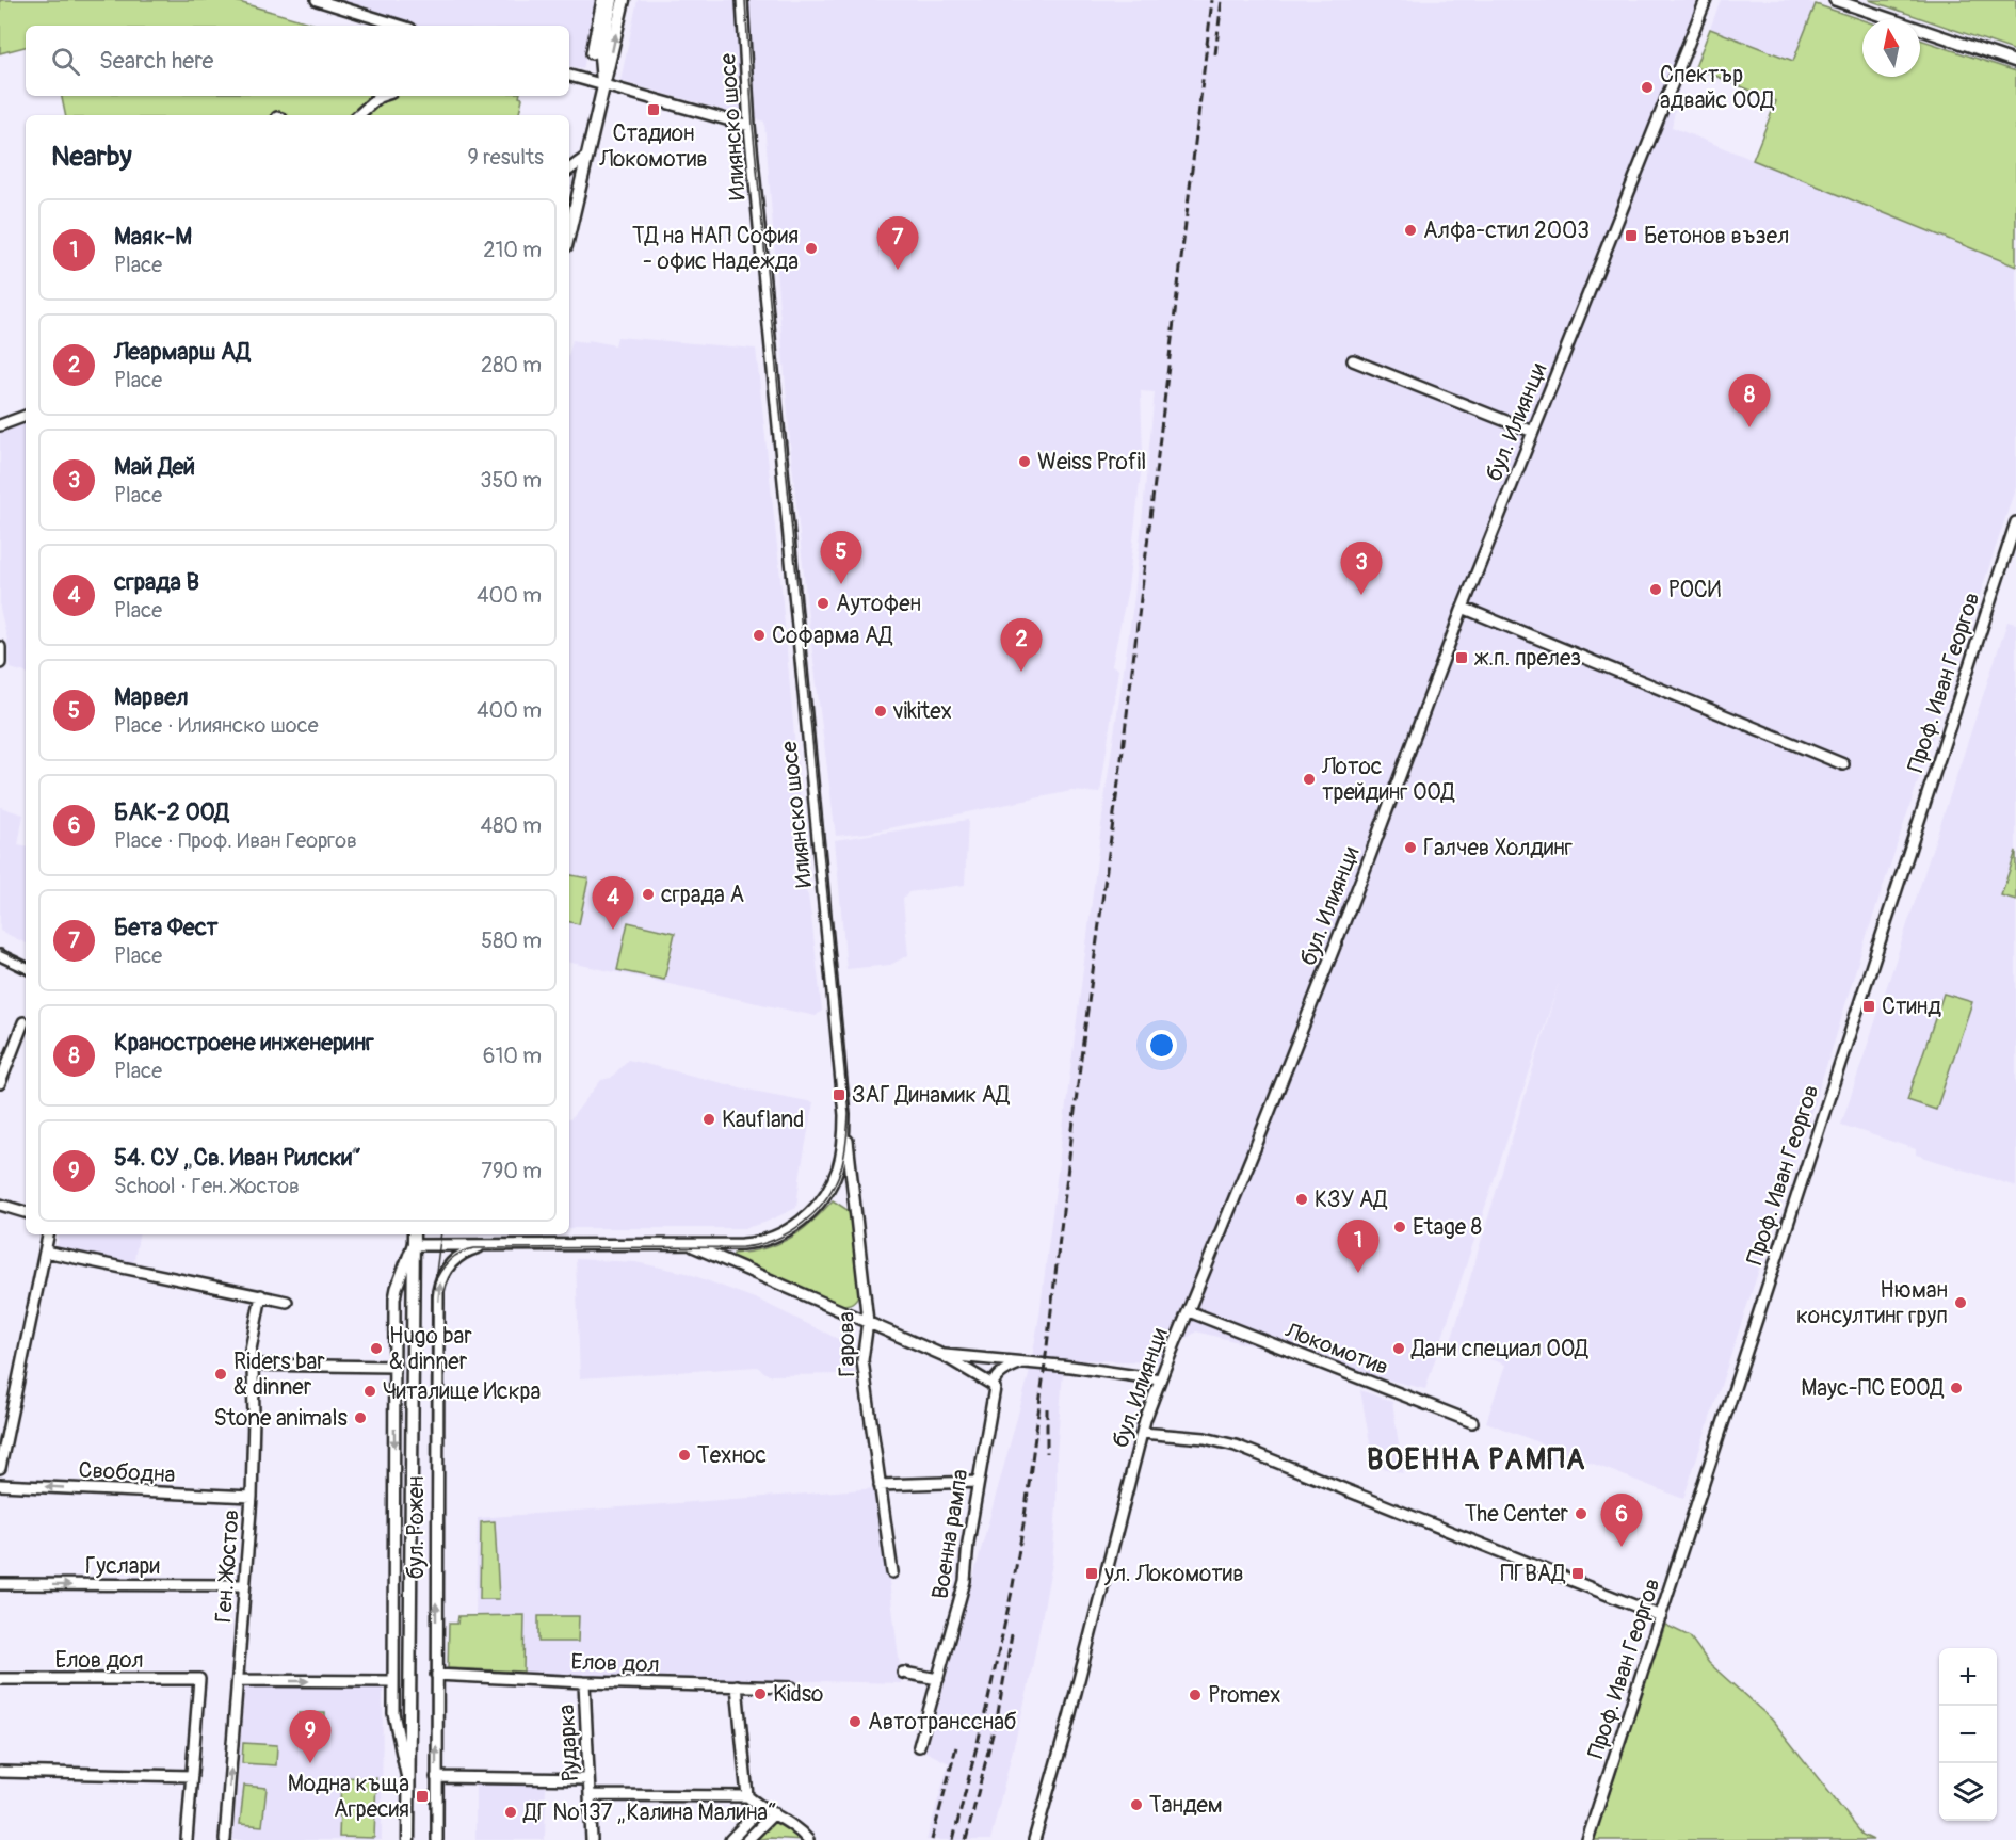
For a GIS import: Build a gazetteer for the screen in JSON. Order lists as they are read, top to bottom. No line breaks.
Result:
{"streets":{"main road":["бул. Рожен"],"street":["Илиянско шосе","бул. Илиянци","Проф. Иван Георгов","Гарова","Локомотив","Свободна","Военна рампа","Гуслари","Ген. Жостов","Елов дол","Рударка"]},"crossings":[["Илиянско шосе","Гарова"],["Илиянско шосе","бул. Рожен"],["бул. Илиянци","Локомотив"],["Свободна","Ген. Жостов"],["бул. Рожен","Елов дол"],["Гуслари","Ген. Жостов"],["Елов дол","Рударка"]],"one_way":["Свободна","Гуслари"],"districts":["ВОЕННА РАМПА"],"places":{"other":["Спектър адвайс ООД","Алфа-стил 2003","ТД на НАП София - офис Надежда","Weiss Profil","РОСИ","Аутофен","Софарма АД","vikitex","Лотос трейдинг ООД","Галчев Холдинг","сграда А","Kaufland","КЗУ АД","Etage 8","Нюман консултинг груп","Hugo bar & dinner","Дани специал ООД","Riders bar & dinner","Маус-ПС ЕООД","Читалище Искра","Stone animals","Технос","The Center","Kidso","Promex","Автотрансснаб","Тандем","ДГ №137 „Калина Малина“"],"transit":["Стадион Локомотив","Бетонов възел","ж.п. прелез","Стинд","ЗАГ Динамик АД","ул. Локомотив","ПГВАД","Модна къща Агресия"]},"north":"top","page":{"search":"Search here","heading":["Nearby","9 results"],"list":[{"mark":"1","name":"Маяк-М","note":"Place","value":"210 m"},{"mark":"2","name":"Леармарш АД","note":"Place","value":"280 m"},{"mark":"3","name":"Май Дей","note":"Place","value":"350 m"},{"mark":"4","name":"сграда В","note":"Place","value":"400 m"},{"mark":"5","name":"Марвел","note":"Place · Илиянско шосе","value":"400 m"},{"mark":"6","name":"БАК-2 ООД","note":"Place · Проф. Иван Георгов","value":"480 m"},{"mark":"7","name":"Бета Фест","note":"Place","value":"580 m"},{"mark":"8","name":"Краностроене инженеринг","note":"Place","value":"610 m"},{"mark":"9","name":"54. СУ „Св. Иван Рилски“","note":"School · Ген. Жостов","value":"790 m"}],"pins":["7","8","5","3","2","4","1","6","9"],"map_buttons":["+","−"]}}
